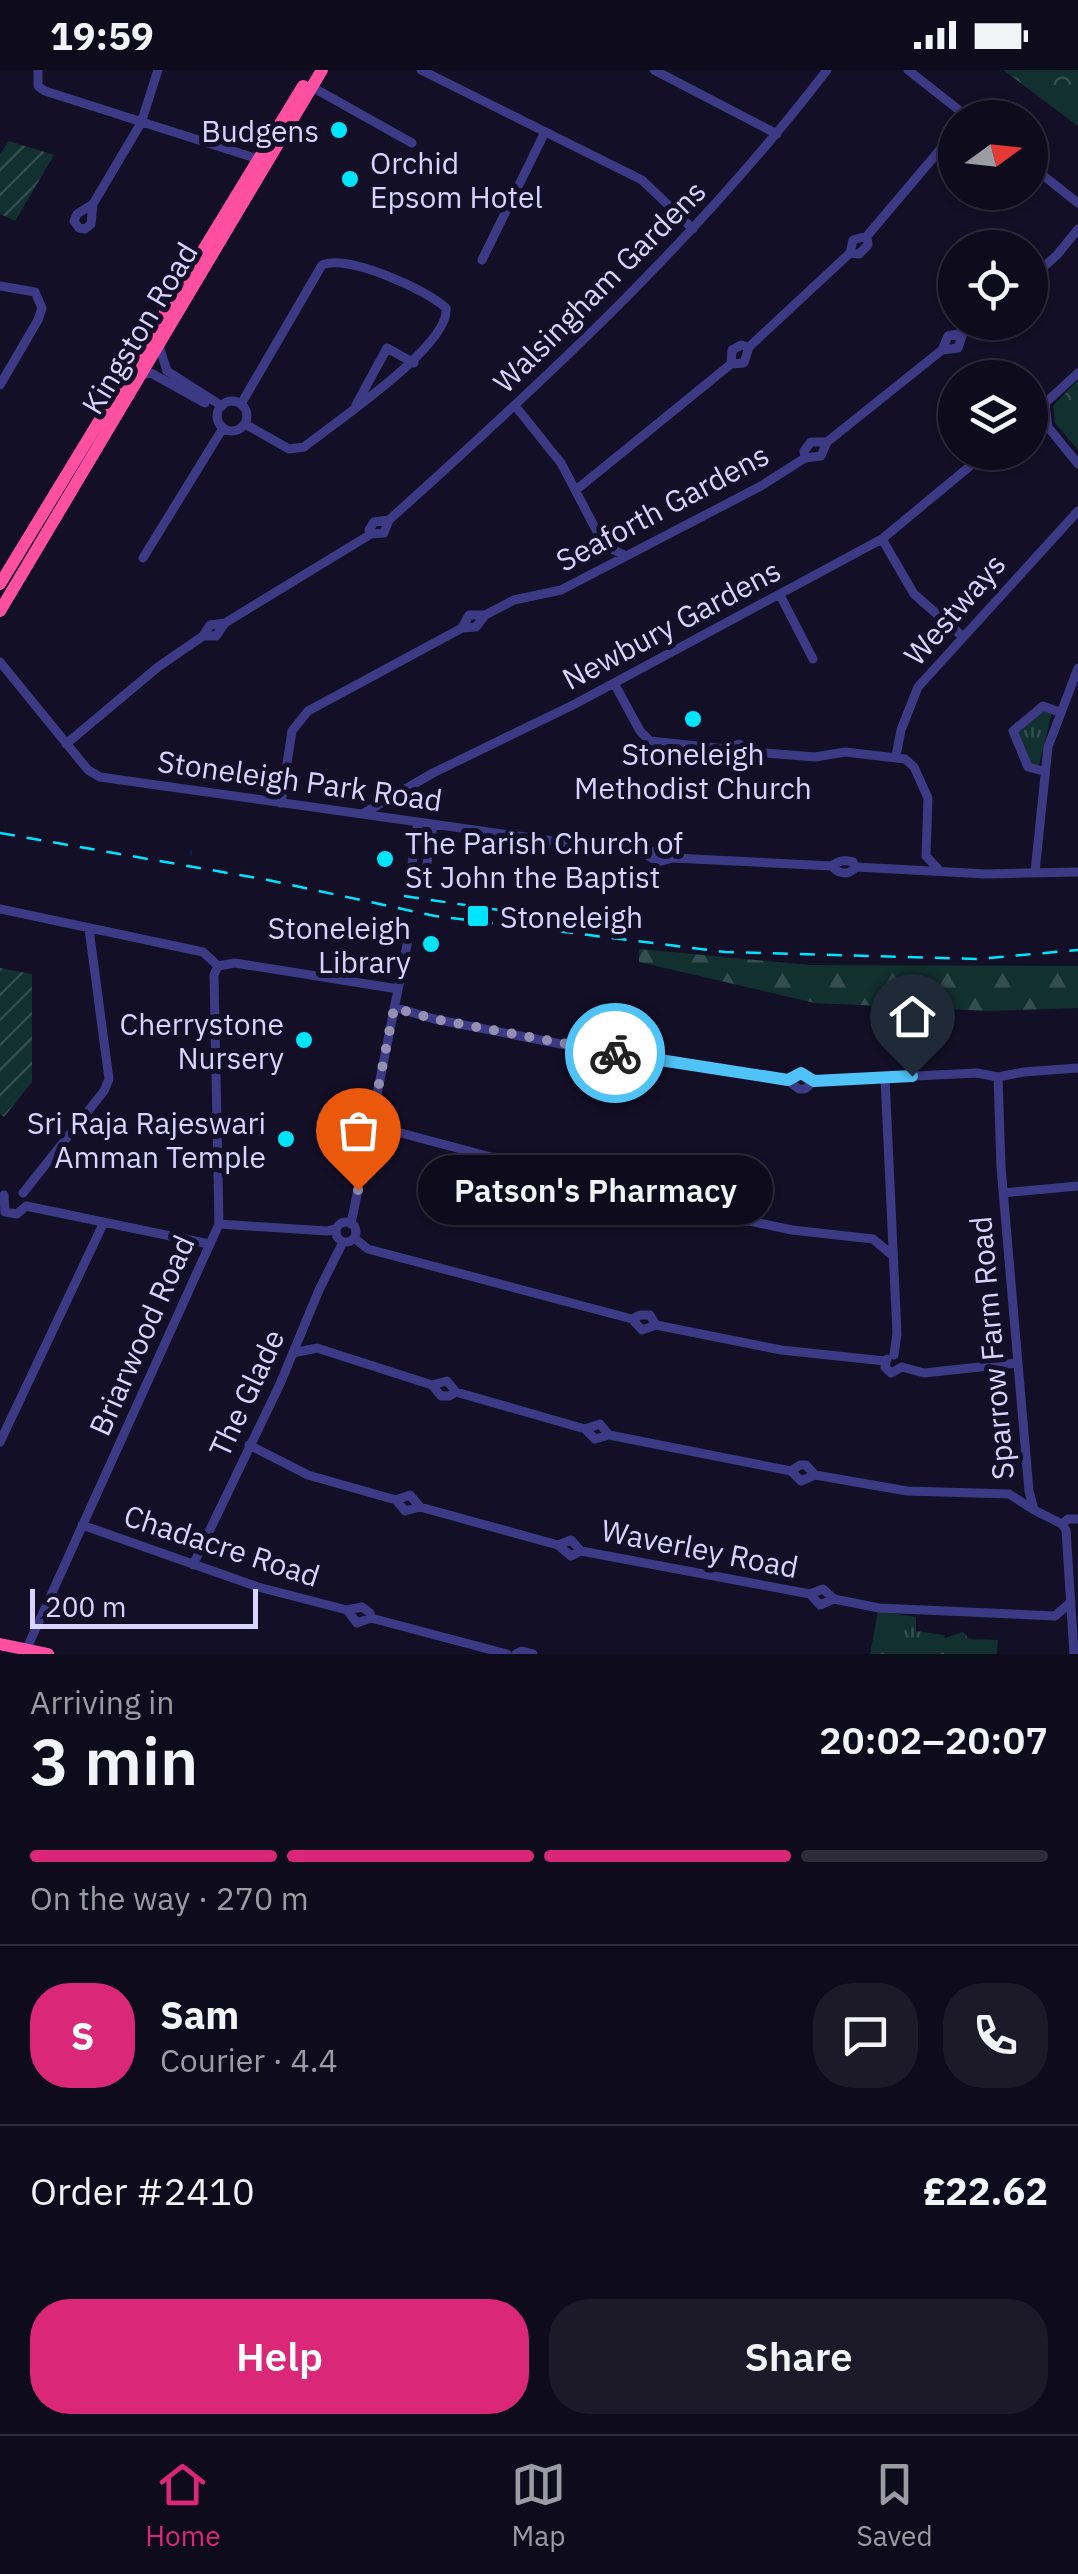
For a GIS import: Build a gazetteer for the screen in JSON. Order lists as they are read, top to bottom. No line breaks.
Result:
{"streets":{"highway":["Kingston Road"],"street":["Walsingham Gardens","Seaforth Gardens","Westways","Newbury Gardens","Stoneleigh Park Road","Briarwood Road","Sparrow Farm Road","The Glade","Chadacre Road","Waverley Road"]},"crossings":[["Walsingham Gardens","Stoneleigh Park Road"],["Seaforth Gardens","Stoneleigh Park Road"],["Newbury Gardens","Stoneleigh Park Road"],["Briarwood Road","Chadacre Road"],["The Glade","Chadacre Road"],["The Glade","Waverley Road"]],"places":{"other":["Budgens","Orchid Epsom Hotel","Stoneleigh Methodist Church","The Parish Church of St John the Baptist","Stoneleigh Library","Cherrystone Nursery","Sri Raja Rajeswari Amman Temple","Patson's Pharmacy"],"transit":["Stoneleigh"]},"scale_bar":"200 m","north":"right","page":{"status":"19:59","bubble":"Patson's Pharmacy","scale":"200 m","heading":["3 min","Arriving in","20:02–20:07"],"panel":["Sam","Courier · 4.4","Order #2410","£22.62"],"bar":"On the way · 270 m","round":"S","buttons":["Help","Share"],"tabs":["Home","Map","Saved"]}}
